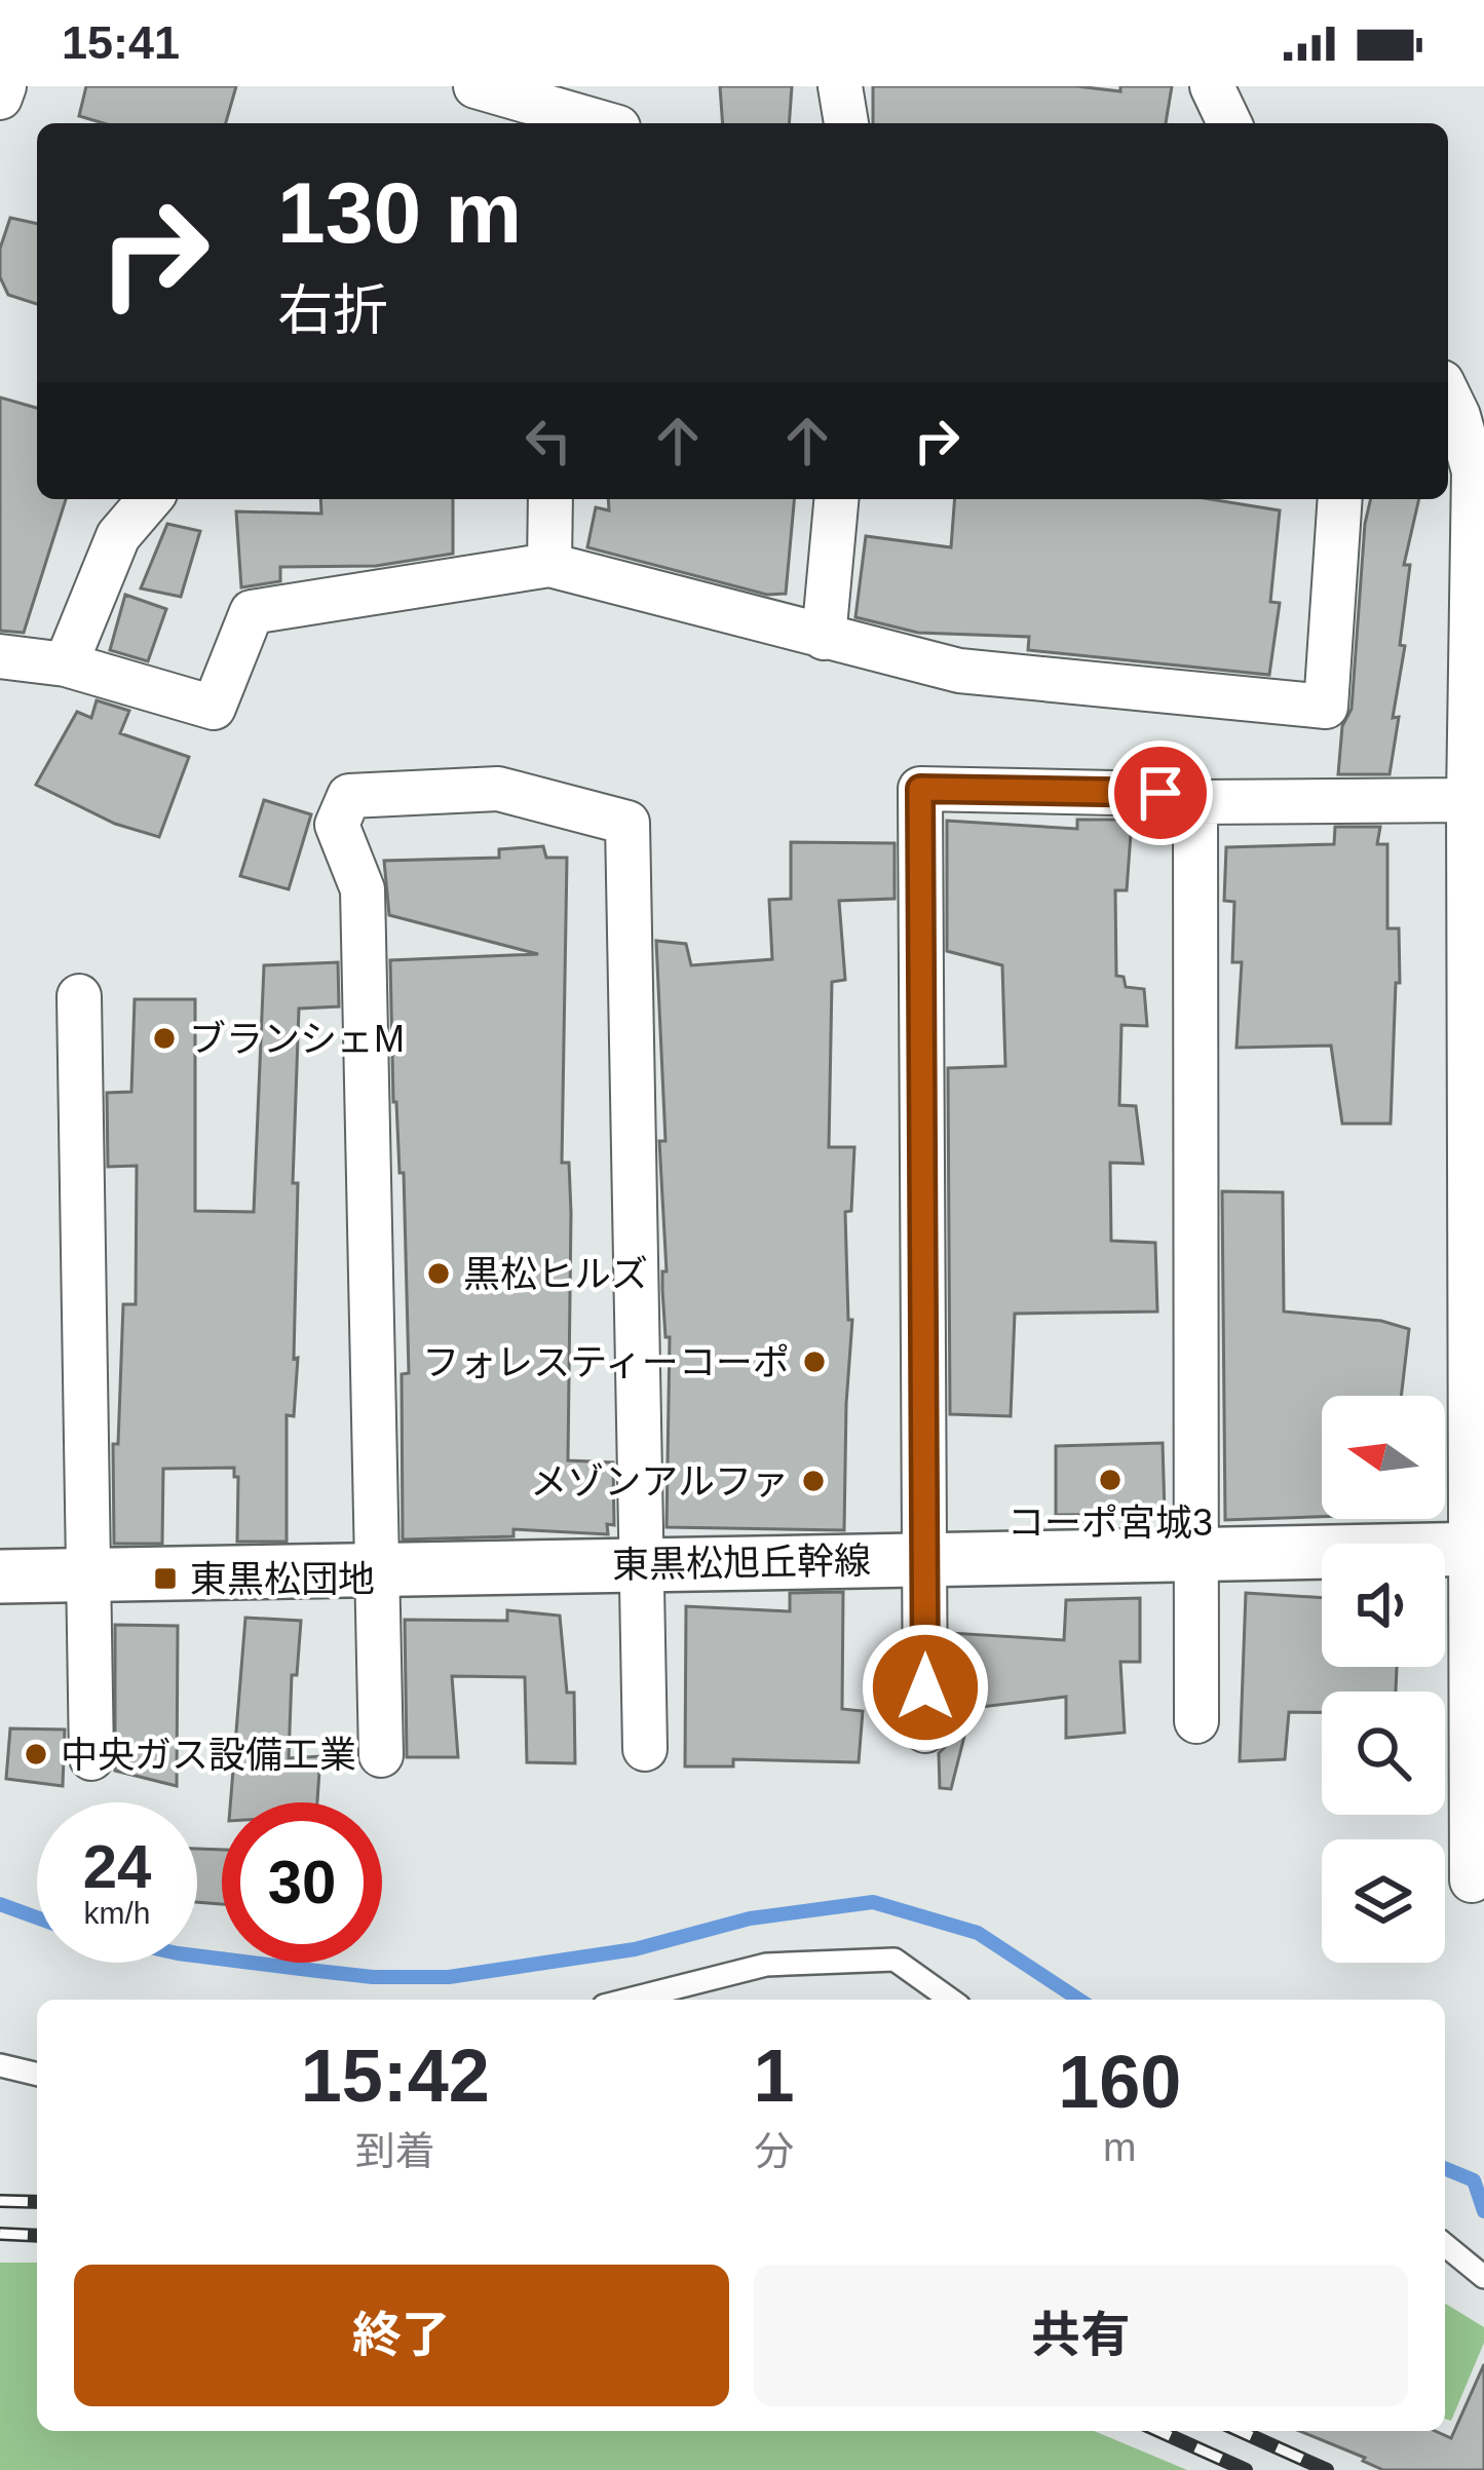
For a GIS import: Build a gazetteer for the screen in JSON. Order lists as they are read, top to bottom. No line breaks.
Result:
{"streets":{"street":["東黒松旭丘幹線"]},"places":{"other":["ブランシェM","黒松ヒルズ","フォレスティーコーポ","コーポ宮城3","メゾンアルファ","中央ガス設備工業"],"transit":["東黒松団地"]},"north":"left","page":{"status":"15:41","turn":["130 m","右折"],"speed":"24 km/h","limit":"30","eta":["15:42","到着","1","分","160","m"],"buttons":["終了","共有"]}}
